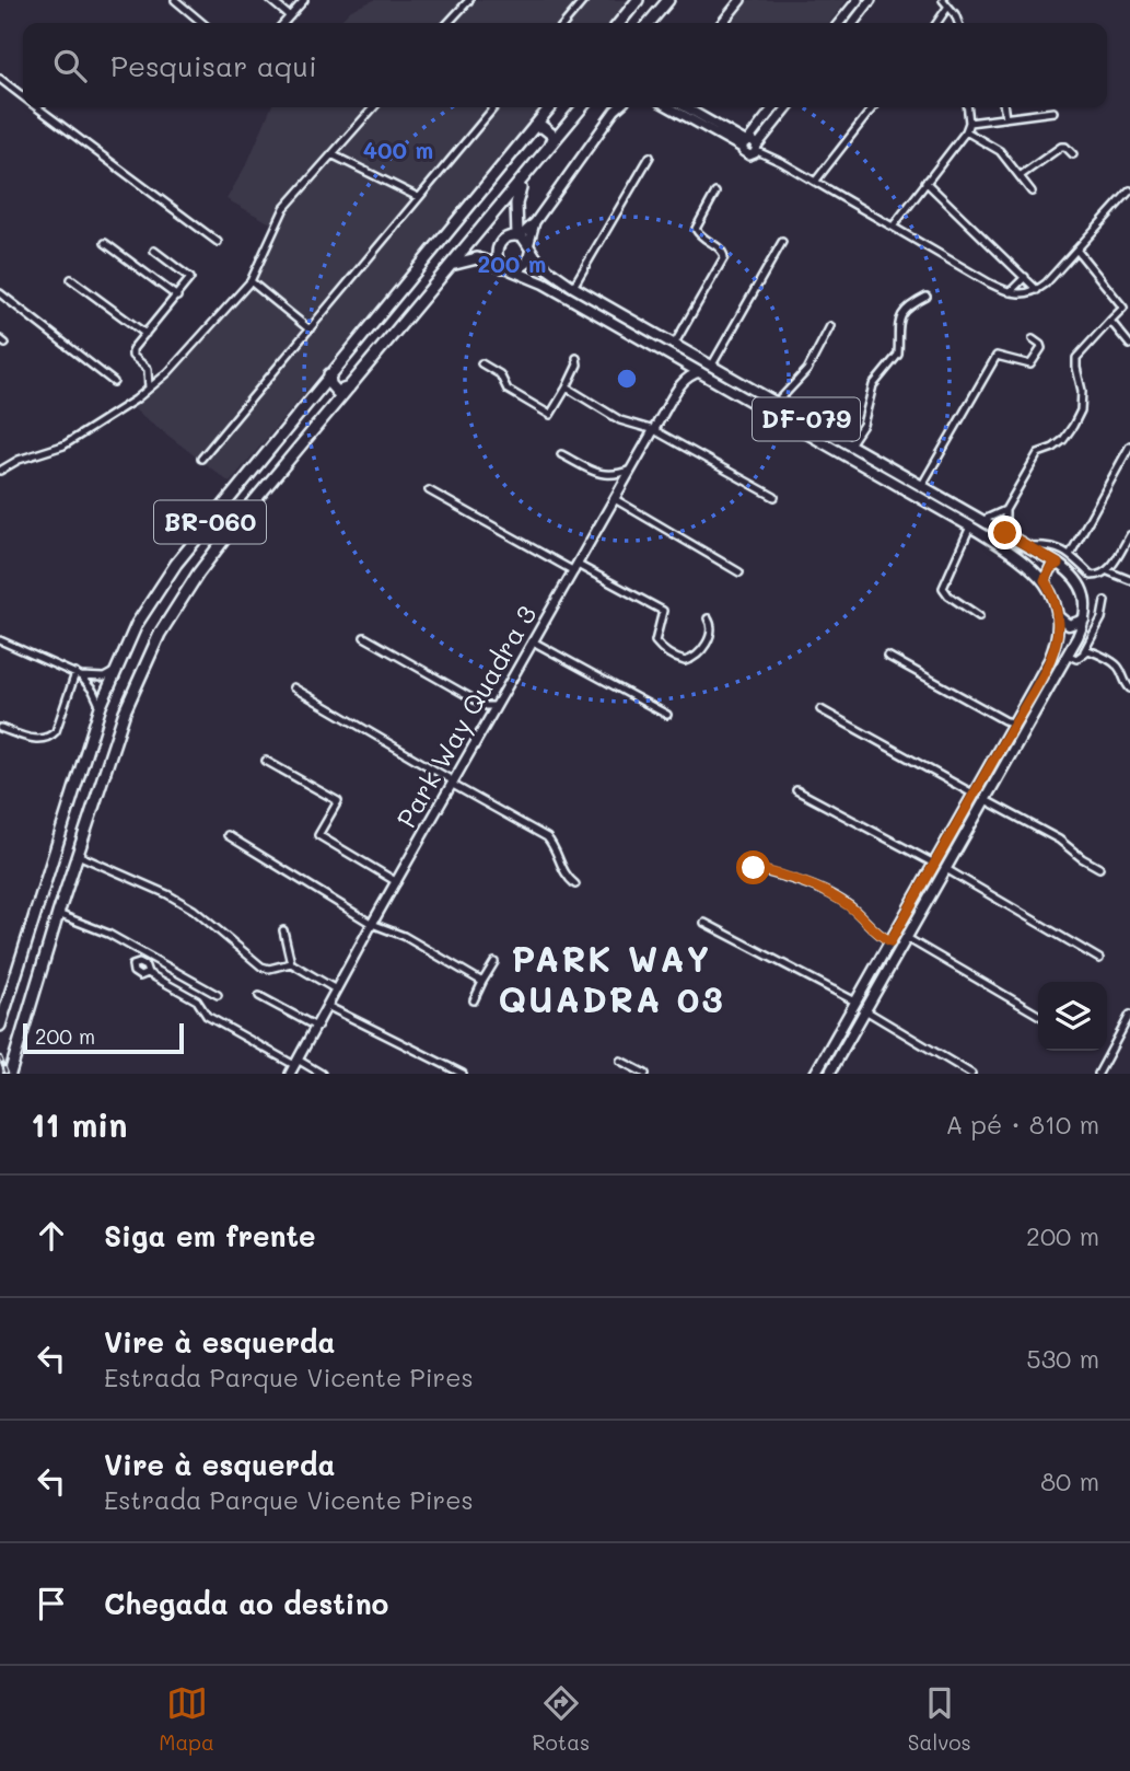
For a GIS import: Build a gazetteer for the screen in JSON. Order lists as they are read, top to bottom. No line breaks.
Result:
{"streets":{"highway":["BR-060"],"main road":["DF-079"],"street":["Park Way Quadra 3"]},"crossings":[["DF-079","Park Way Quadra 3"]],"districts":["PARK WAY QUADRA 03"],"scale_bar":"200 m","page":{"search":"Pesquisar aqui","scale":"200 m","heading":["11 min","A pé · 810 m"],"list":[["Siga em frente","200 m"],["Vire à esquerda","Estrada Parque Vicente Pires","530 m"],["Vire à esquerda","Estrada Parque Vicente Pires","80 m"],"Chegada ao destino"],"nav":["Mapa","Rotas","Salvos"]},"rings":["400 m","200 m"]}
